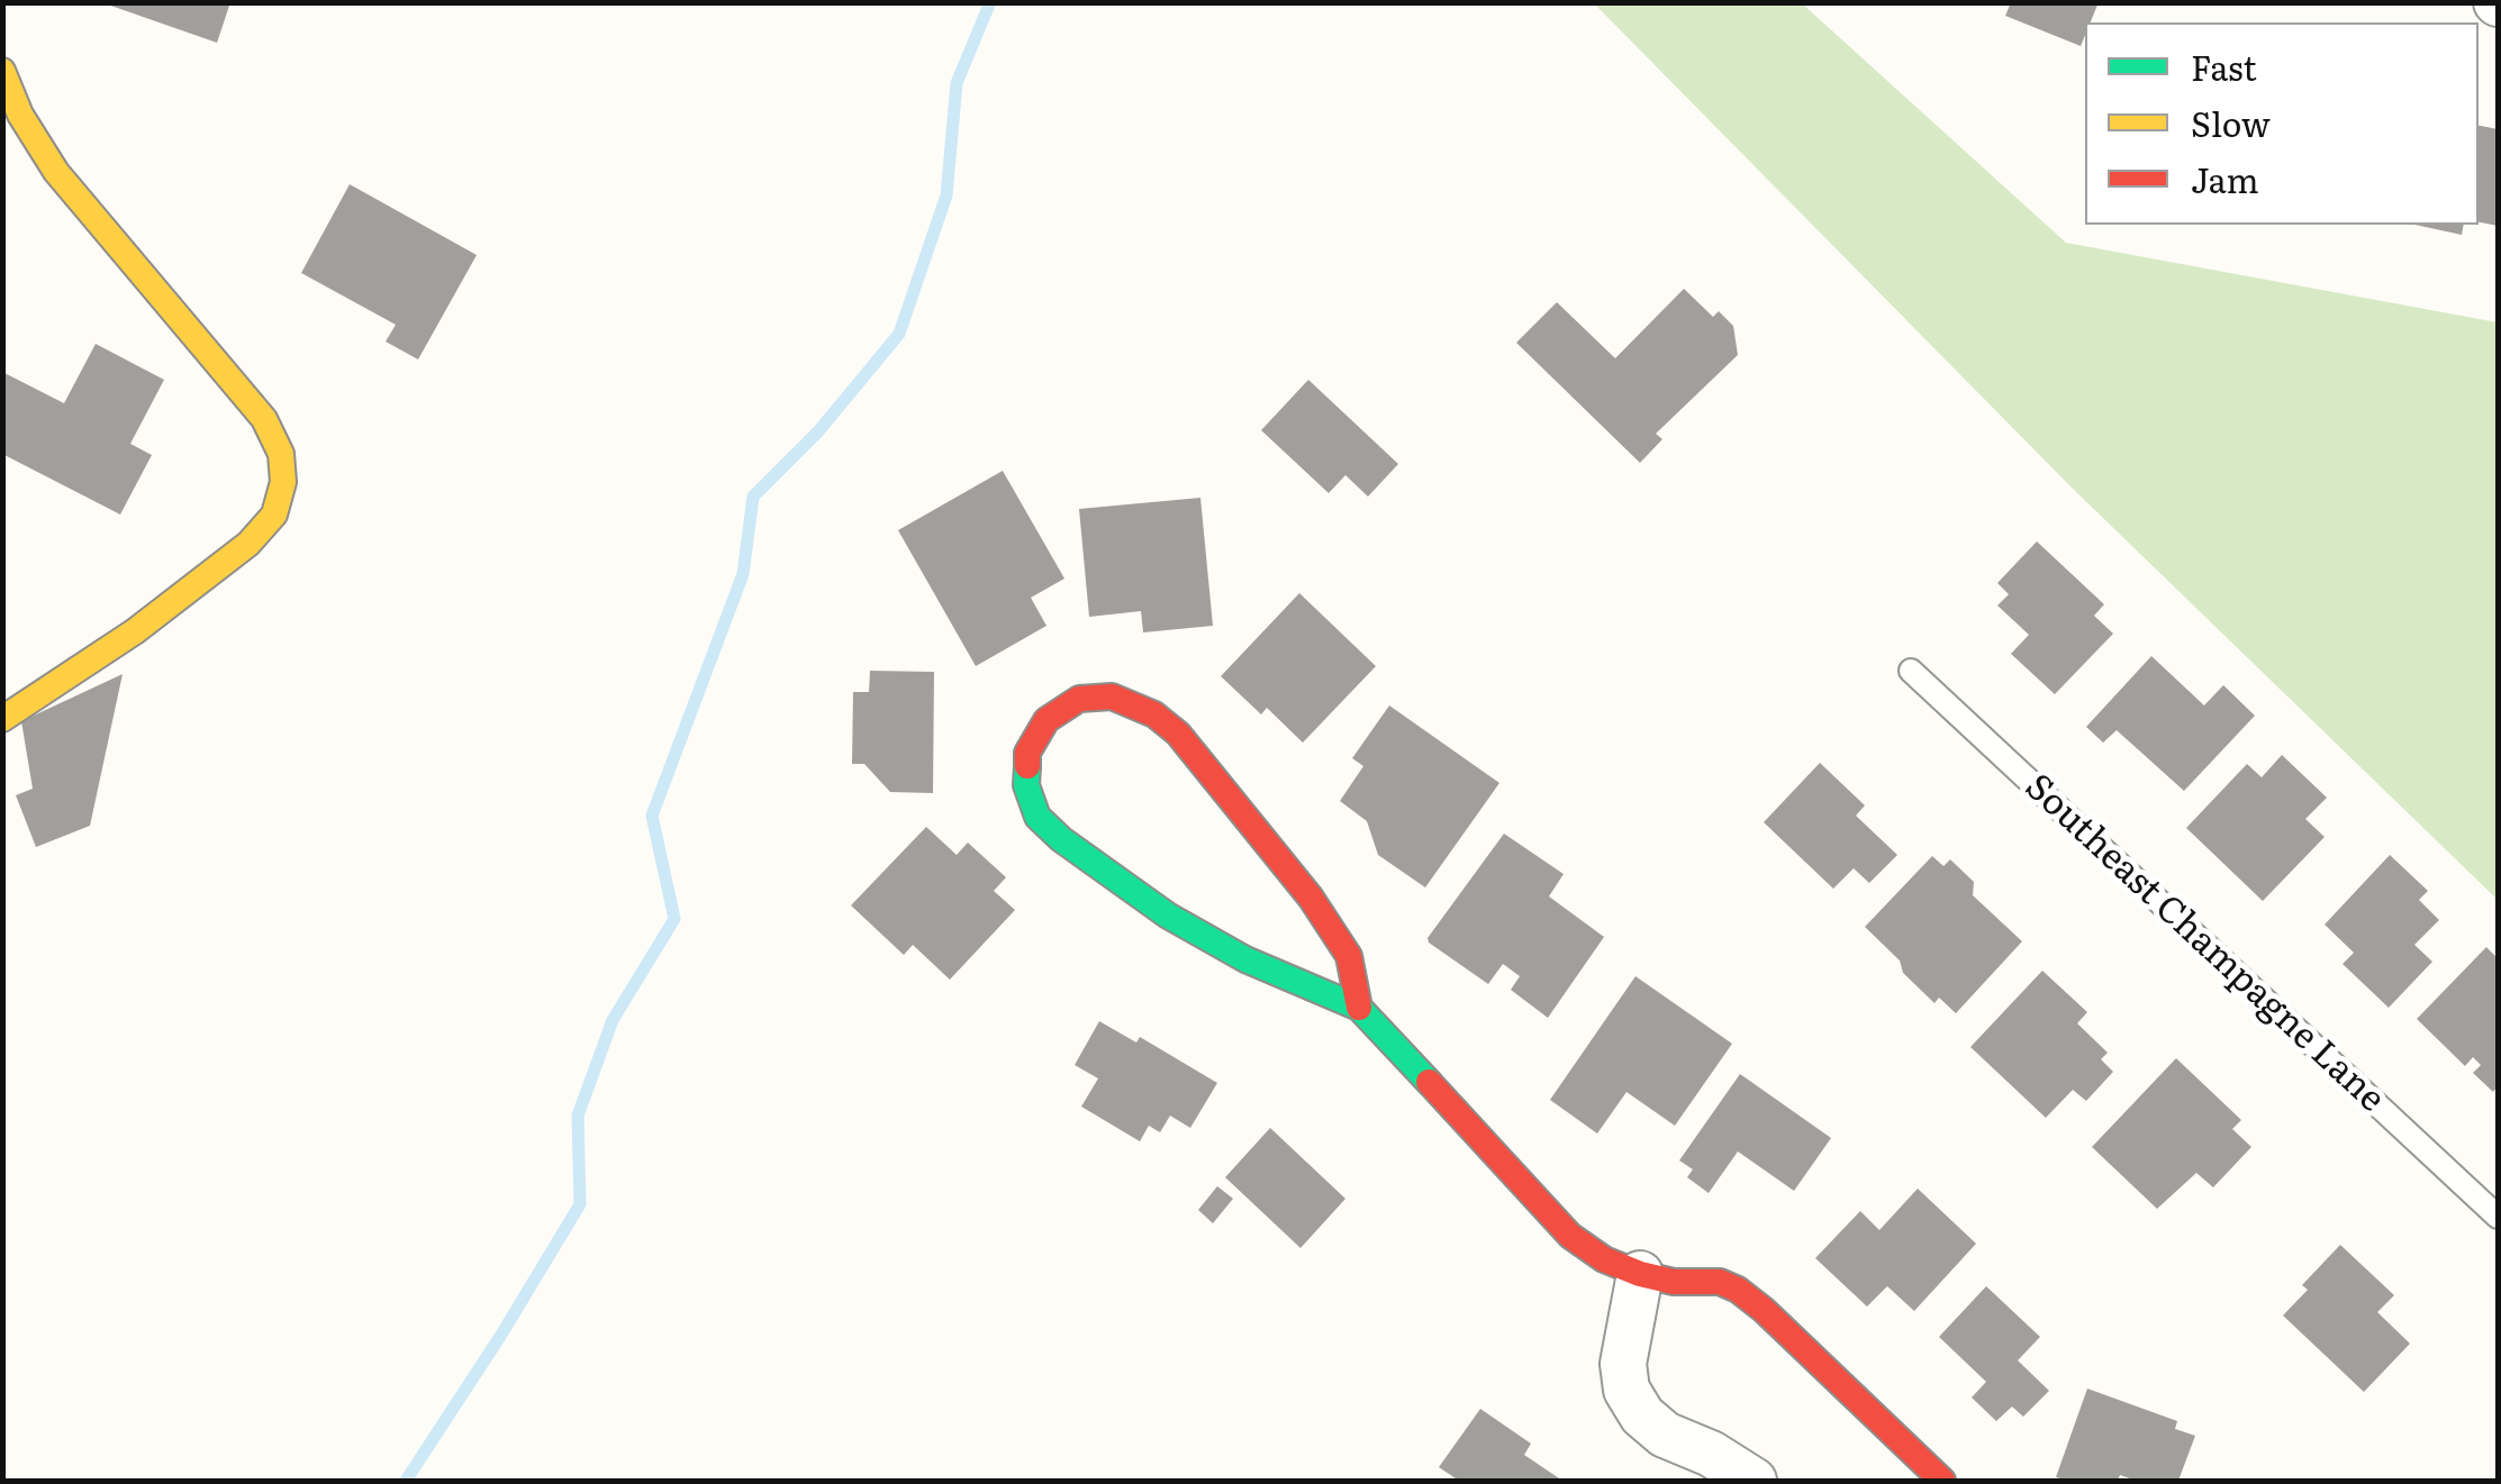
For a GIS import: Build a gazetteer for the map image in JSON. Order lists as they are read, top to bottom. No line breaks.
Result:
{"streets":{"lane":["Southeast Champagne Lane"]},"legend":["Fast","Slow","Jam"]}
